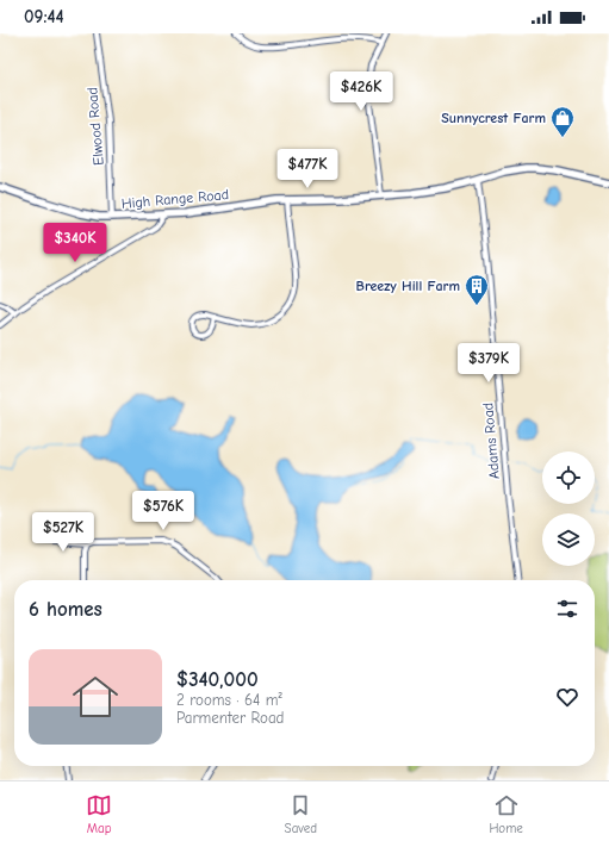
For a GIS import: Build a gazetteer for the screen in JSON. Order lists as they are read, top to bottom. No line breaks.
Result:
{"streets":{"street":["Elwood Road","High Range Road","Adams Road"]},"crossings":[["Elwood Road","High Range Road"],["High Range Road","Adams Road"]],"places":{"shop":["Sunnycrest Farm"],"building":["Breezy Hill Farm"]},"page":{"status":"09:44","price":["$426K","$477K","$340K","$379K","$576K","$527K"],"heading":"6 homes","list":[{"name":"$340,000","note":"2 rooms · 64 m² · Parmenter Road"}],"tabs":["Map","Saved","Home"]}}
